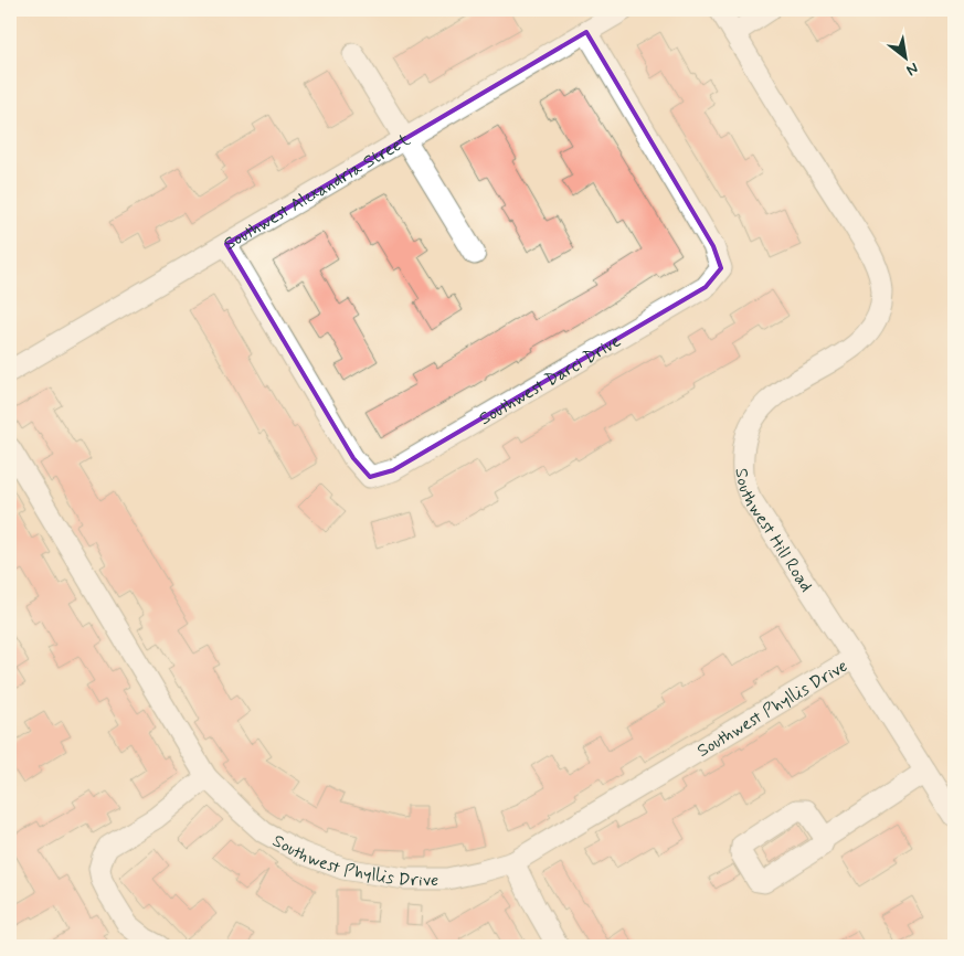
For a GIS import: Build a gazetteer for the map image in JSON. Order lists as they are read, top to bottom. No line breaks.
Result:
{"streets":{"street":["Southwest Alexandria Street","Southwest Darci Drive","Southwest Hill Road","Southwest Phyllis Drive"]},"crossings":[["Southwest Alexandria Street","Southwest Darci Drive"],["Southwest Hill Road","Southwest Phyllis Drive"]],"north":"bottom right"}
